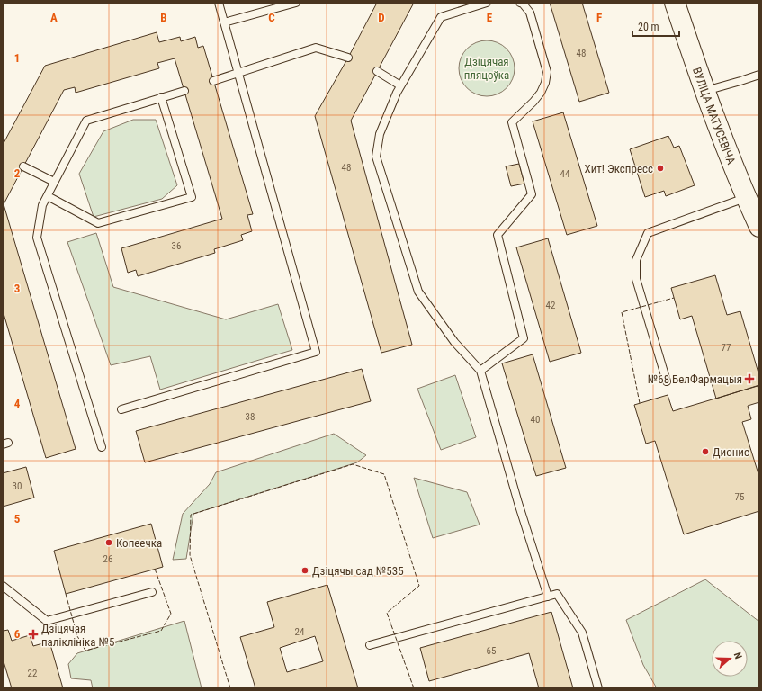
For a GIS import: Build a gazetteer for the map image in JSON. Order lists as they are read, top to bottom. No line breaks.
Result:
{"streets":{"main road":["ВУЛІЦА МАТУСЕВІЧА"]},"parks":["Дзіцячая пляцоўка"],"places":{"other":["Хит! Экспресс","Дионис","Копеечка","Дзіцячы сад №535"],"health":["№68 БелФармацыя","Дзіцячая паліклініка №5"]},"house_numbers":["48","48","44","36","42","77","38","40","30","75","26","24","65","22"],"scale_bar":"20 m","north":"right","grid":{"columns":["A","B","C","D","E","F"],"rows":["1","2","3","4","5","6"]}}
